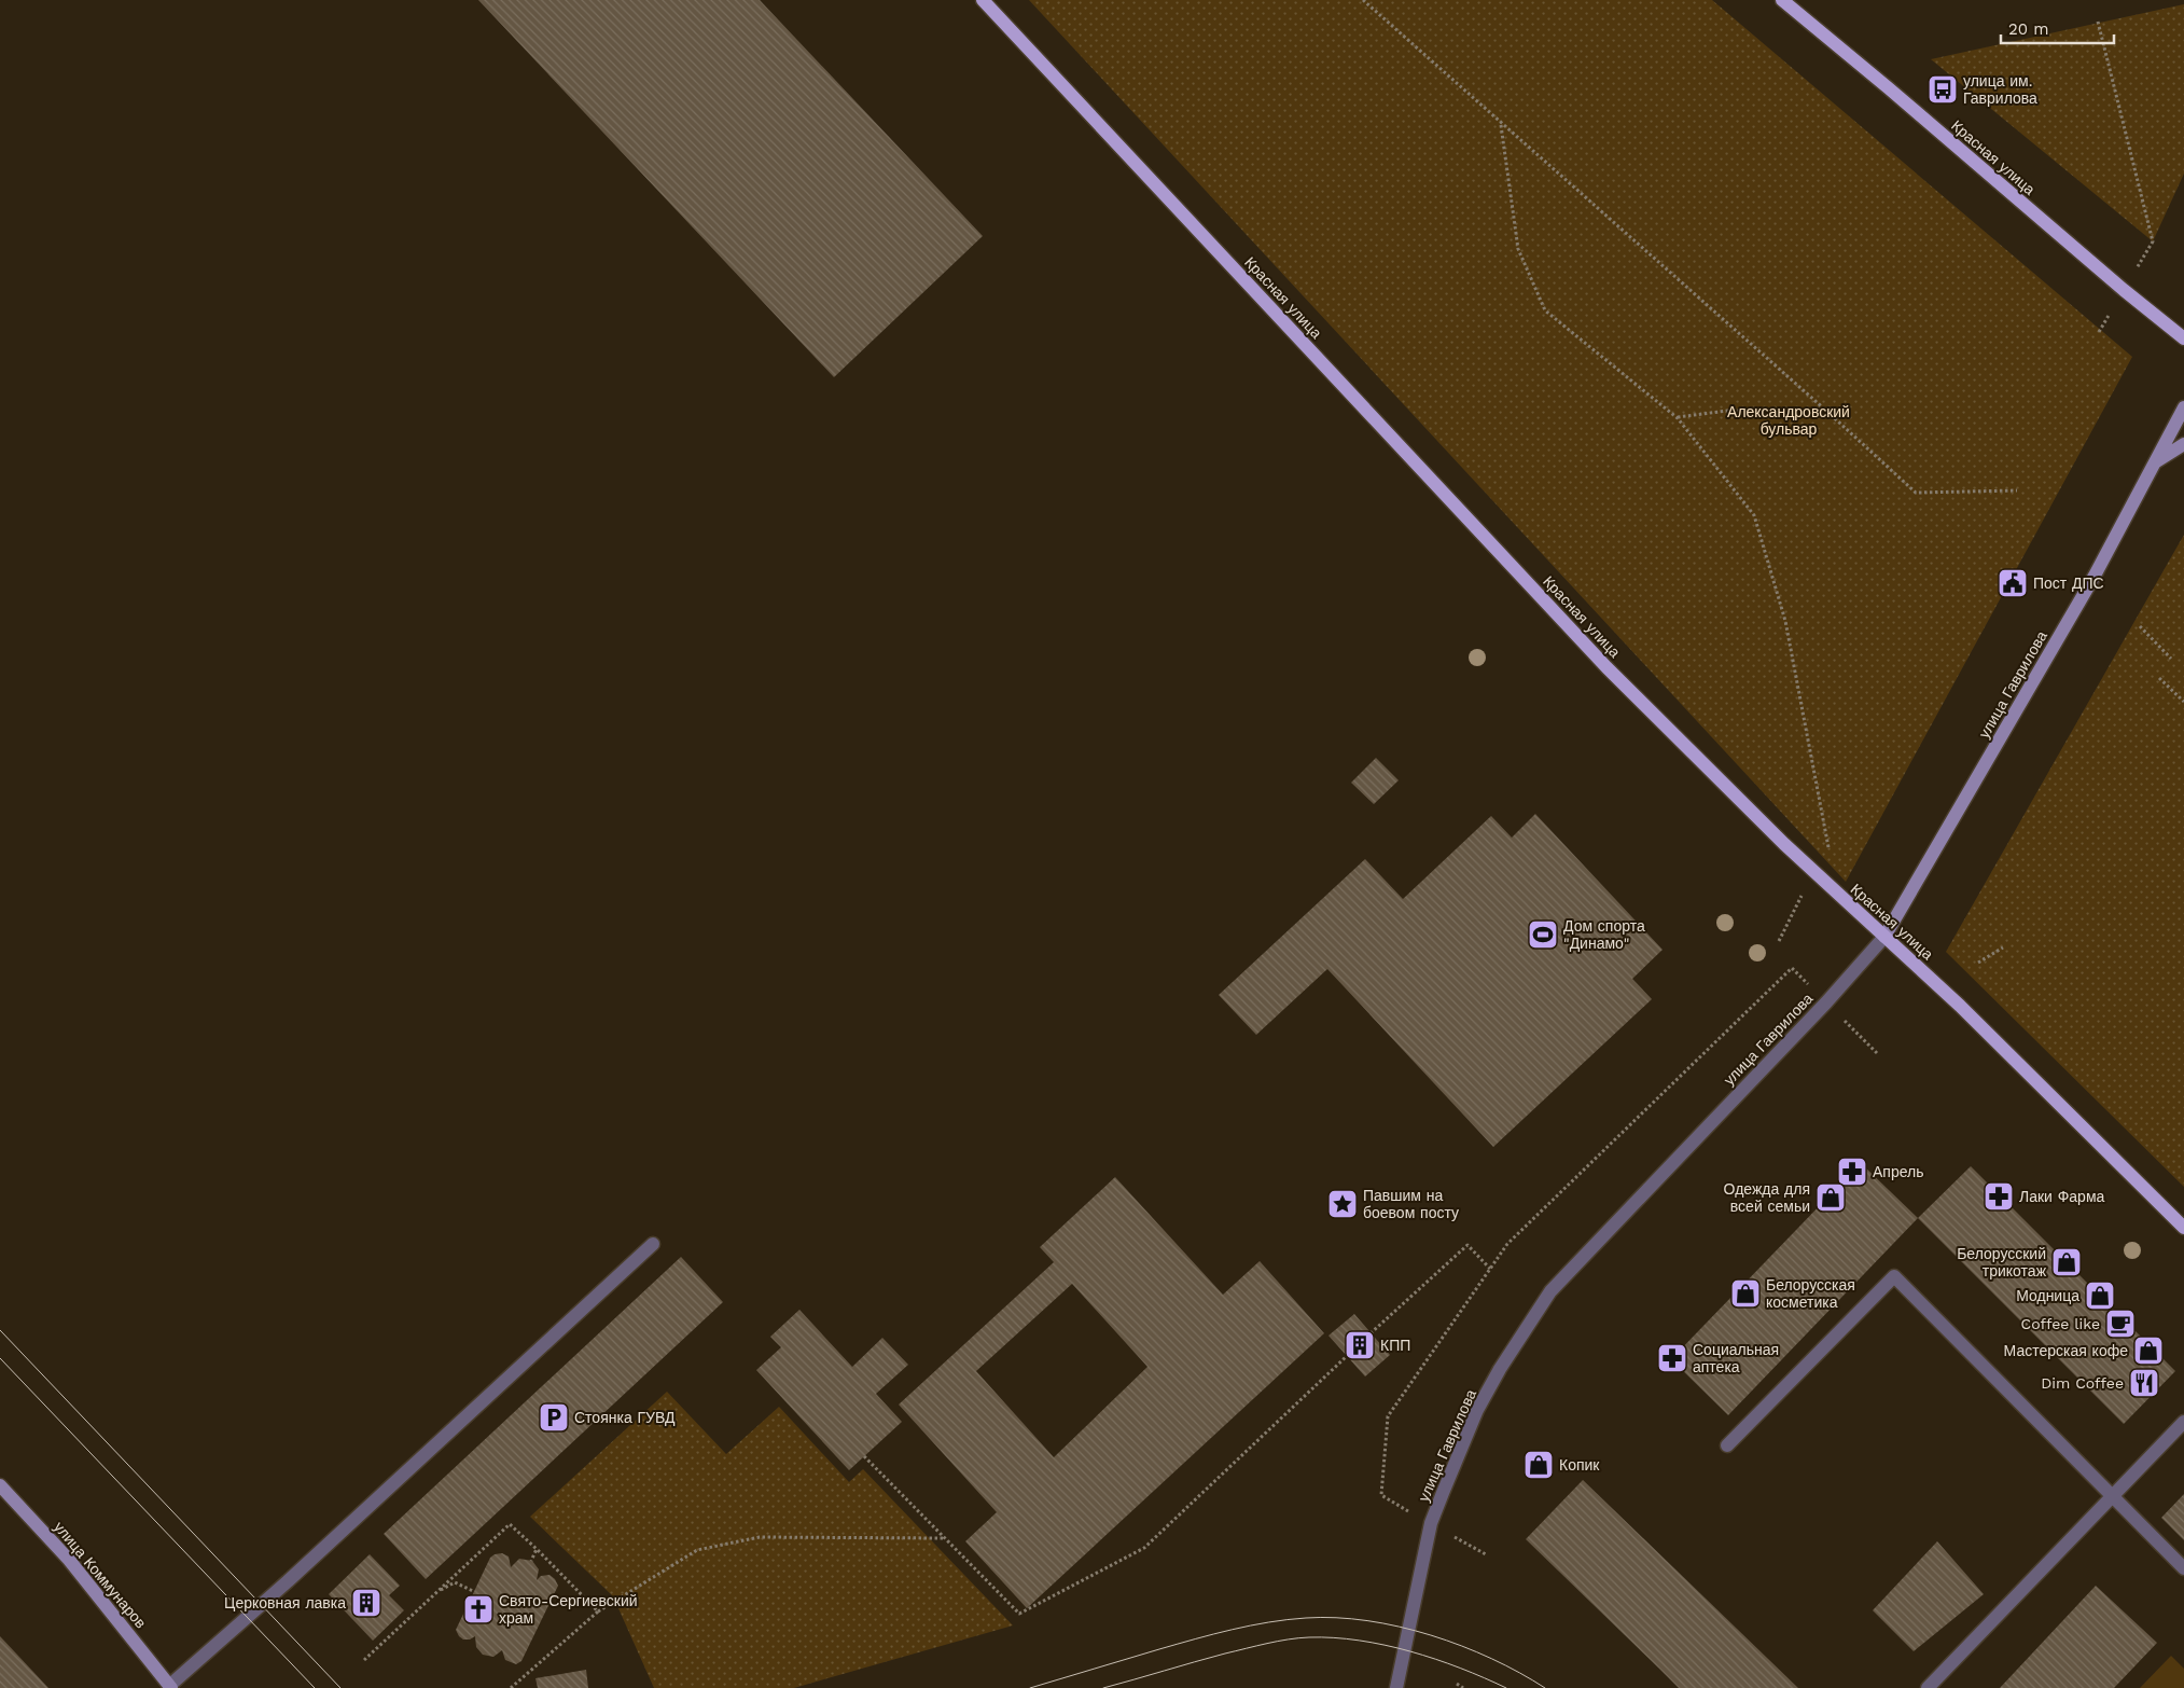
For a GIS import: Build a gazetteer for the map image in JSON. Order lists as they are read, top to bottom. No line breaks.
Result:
{"streets":{"main road":["Красная улица","улица Гаврилова","улица Коммунаров"]},"crossings":[["Красная улица","улица Гаврилова"]],"parks":["Александровский бульвар"],"places":{"bus stop":["улица им. Гаврилова"],"public building":["Пост ДПС"],"sports":["Дом спорта \"Динамо\""],"pharmacy":["Апрель","Лаки Фарма","Социальная аптека"],"shop":["Одежда для всей семьи","Белорусский трикотаж","Белорусская косметика","Модница","Мастерская кофе","Копик"],"place":["Павшим на боевом посту"],"cafe":["Coffee like"],"building":["КПП","Церковная лавка"],"restaurant":["Dim Coffee"],"parking":["Стоянка ГУВД"],"church":["Свято-Сергиевский храм"]},"scale_bar":"20 m"}
